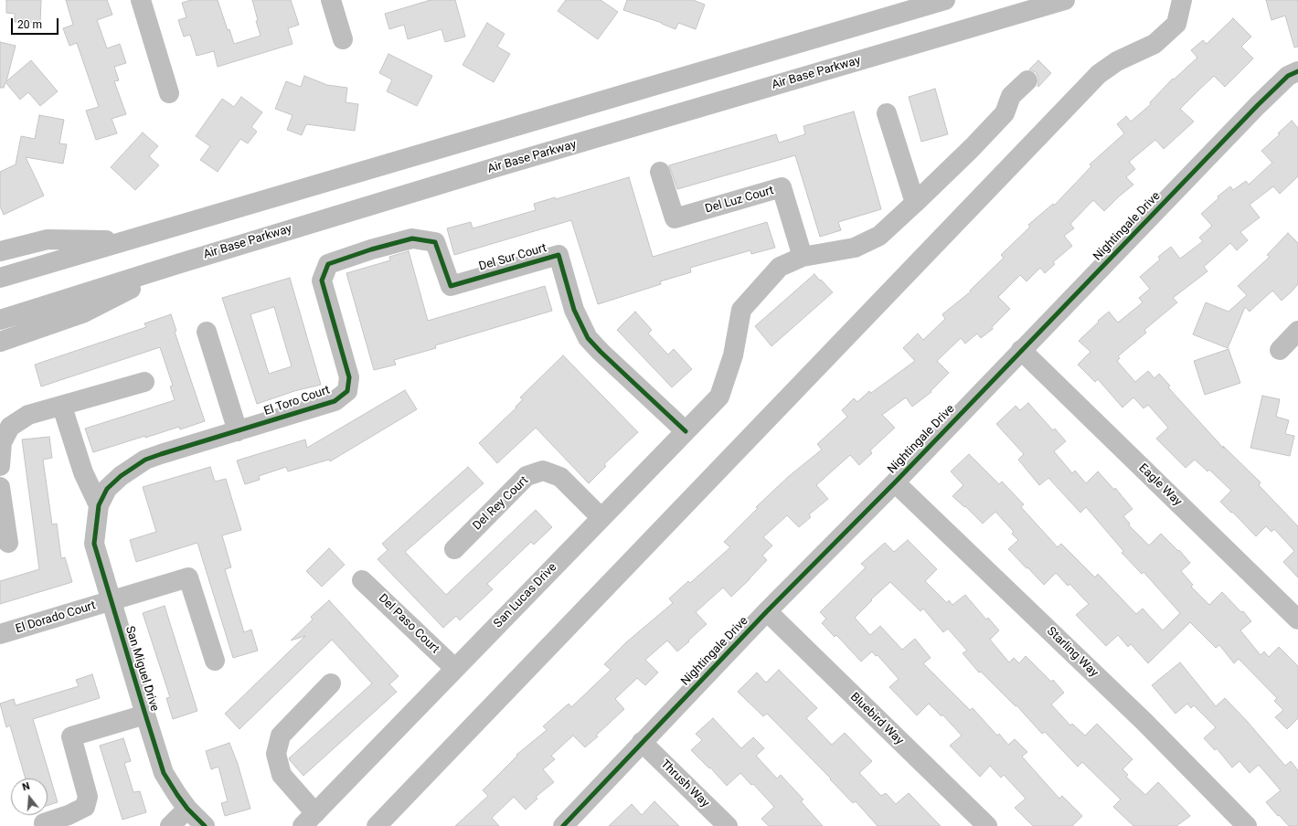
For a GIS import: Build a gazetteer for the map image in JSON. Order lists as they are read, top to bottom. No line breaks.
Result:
{"streets":{"main road":["Air Base Parkway"],"street":["Del Luz Court","Nightingale Drive","Del Sur Court","El Toro Court","Eagle Way","Del Rey Court","San Lucas Drive","El Dorado Court","Del Paso Court","Starling Way","San Miguel Drive","Bluebird Way","Thrush Way"]},"crossings":[["Del Luz Court","San Lucas Drive"],["Nightingale Drive","Eagle Way"],["Nightingale Drive","Starling Way"],["Nightingale Drive","Bluebird Way"],["Nightingale Drive","Thrush Way"],["Del Sur Court","El Toro Court"],["Del Sur Court","San Lucas Drive"],["El Toro Court","San Miguel Drive"],["Del Rey Court","San Lucas Drive"],["San Lucas Drive","Del Paso Court"],["El Dorado Court","San Miguel Drive"]],"scale_bar":"20 m","north":"top"}
